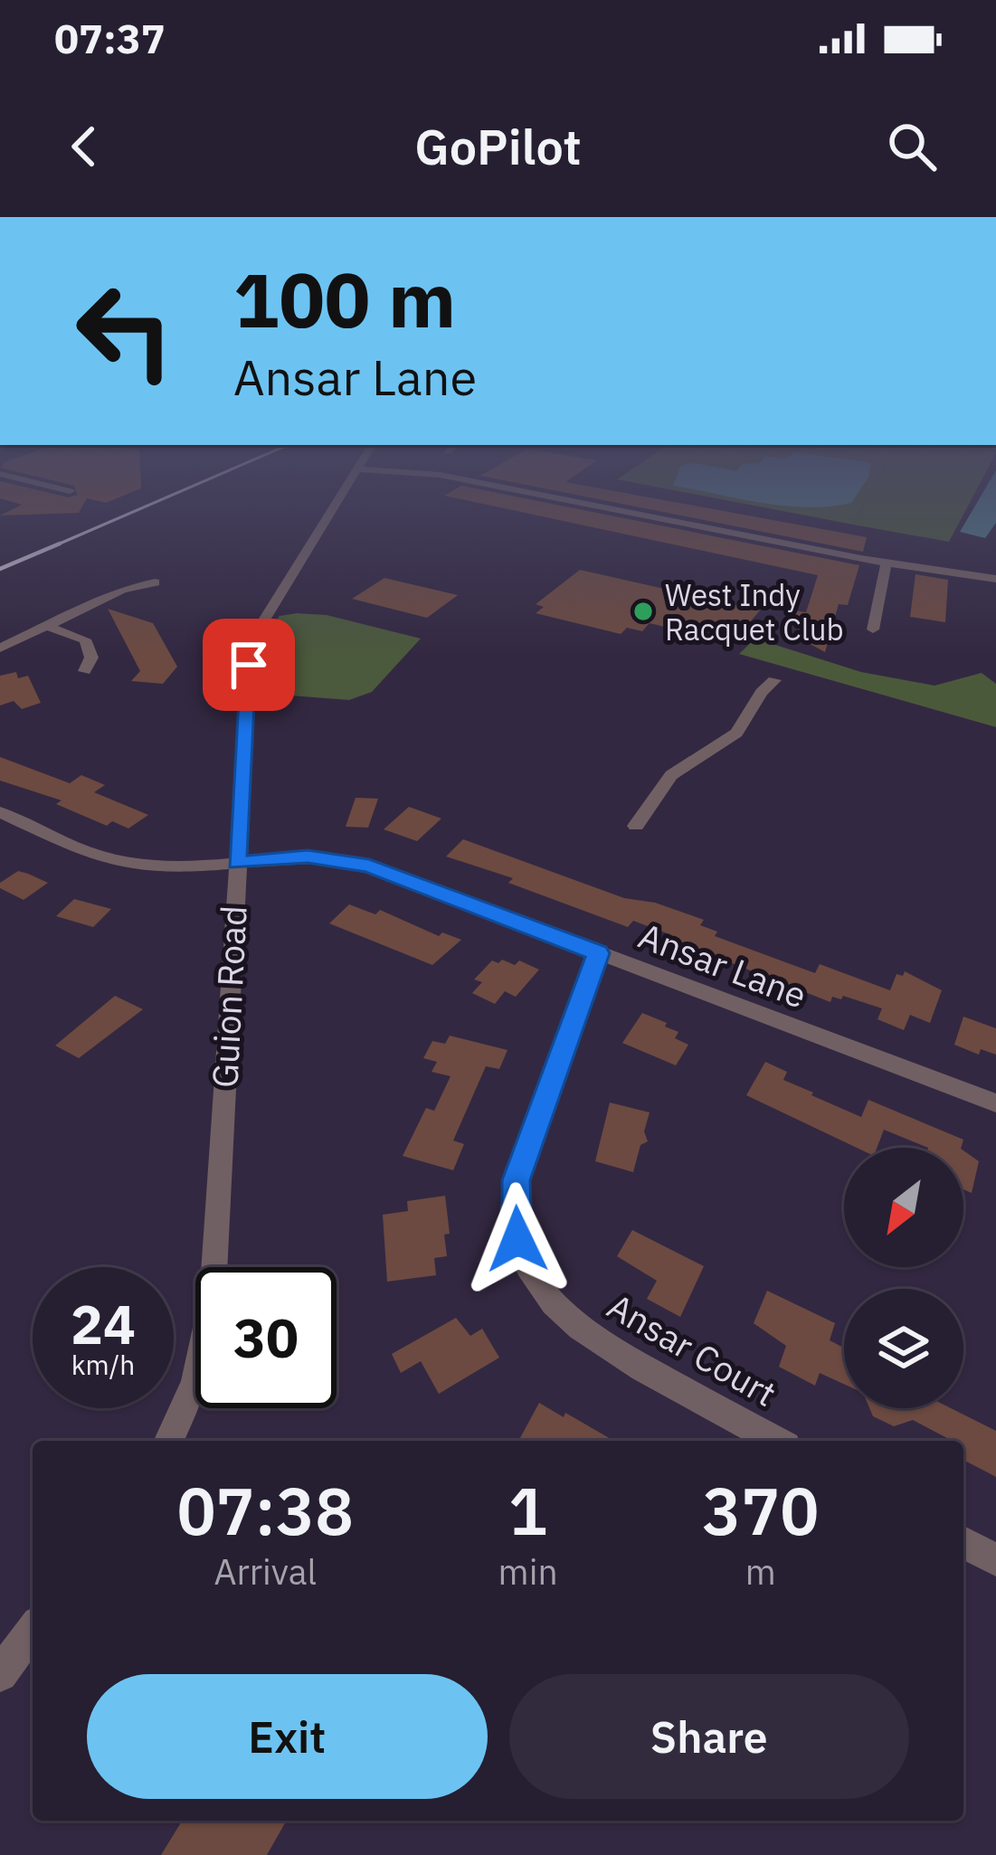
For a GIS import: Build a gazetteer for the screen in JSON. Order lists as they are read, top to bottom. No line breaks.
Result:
{"streets":{"street":["Ansar Lane","Guion Road","Ansar Court"]},"crossings":[["Ansar Lane","Guion Road"],["Ansar Lane","Ansar Court"]],"places":["West Indy Racquet Club"],"north":"bottom left","page":{"status":"07:37","header":"GoPilot","turn":["100 m","Ansar Lane"],"speed":"24 km/h","limit":"30","eta":["07:38","Arrival","1","min","370","m"],"buttons":["Exit","Share"]}}
